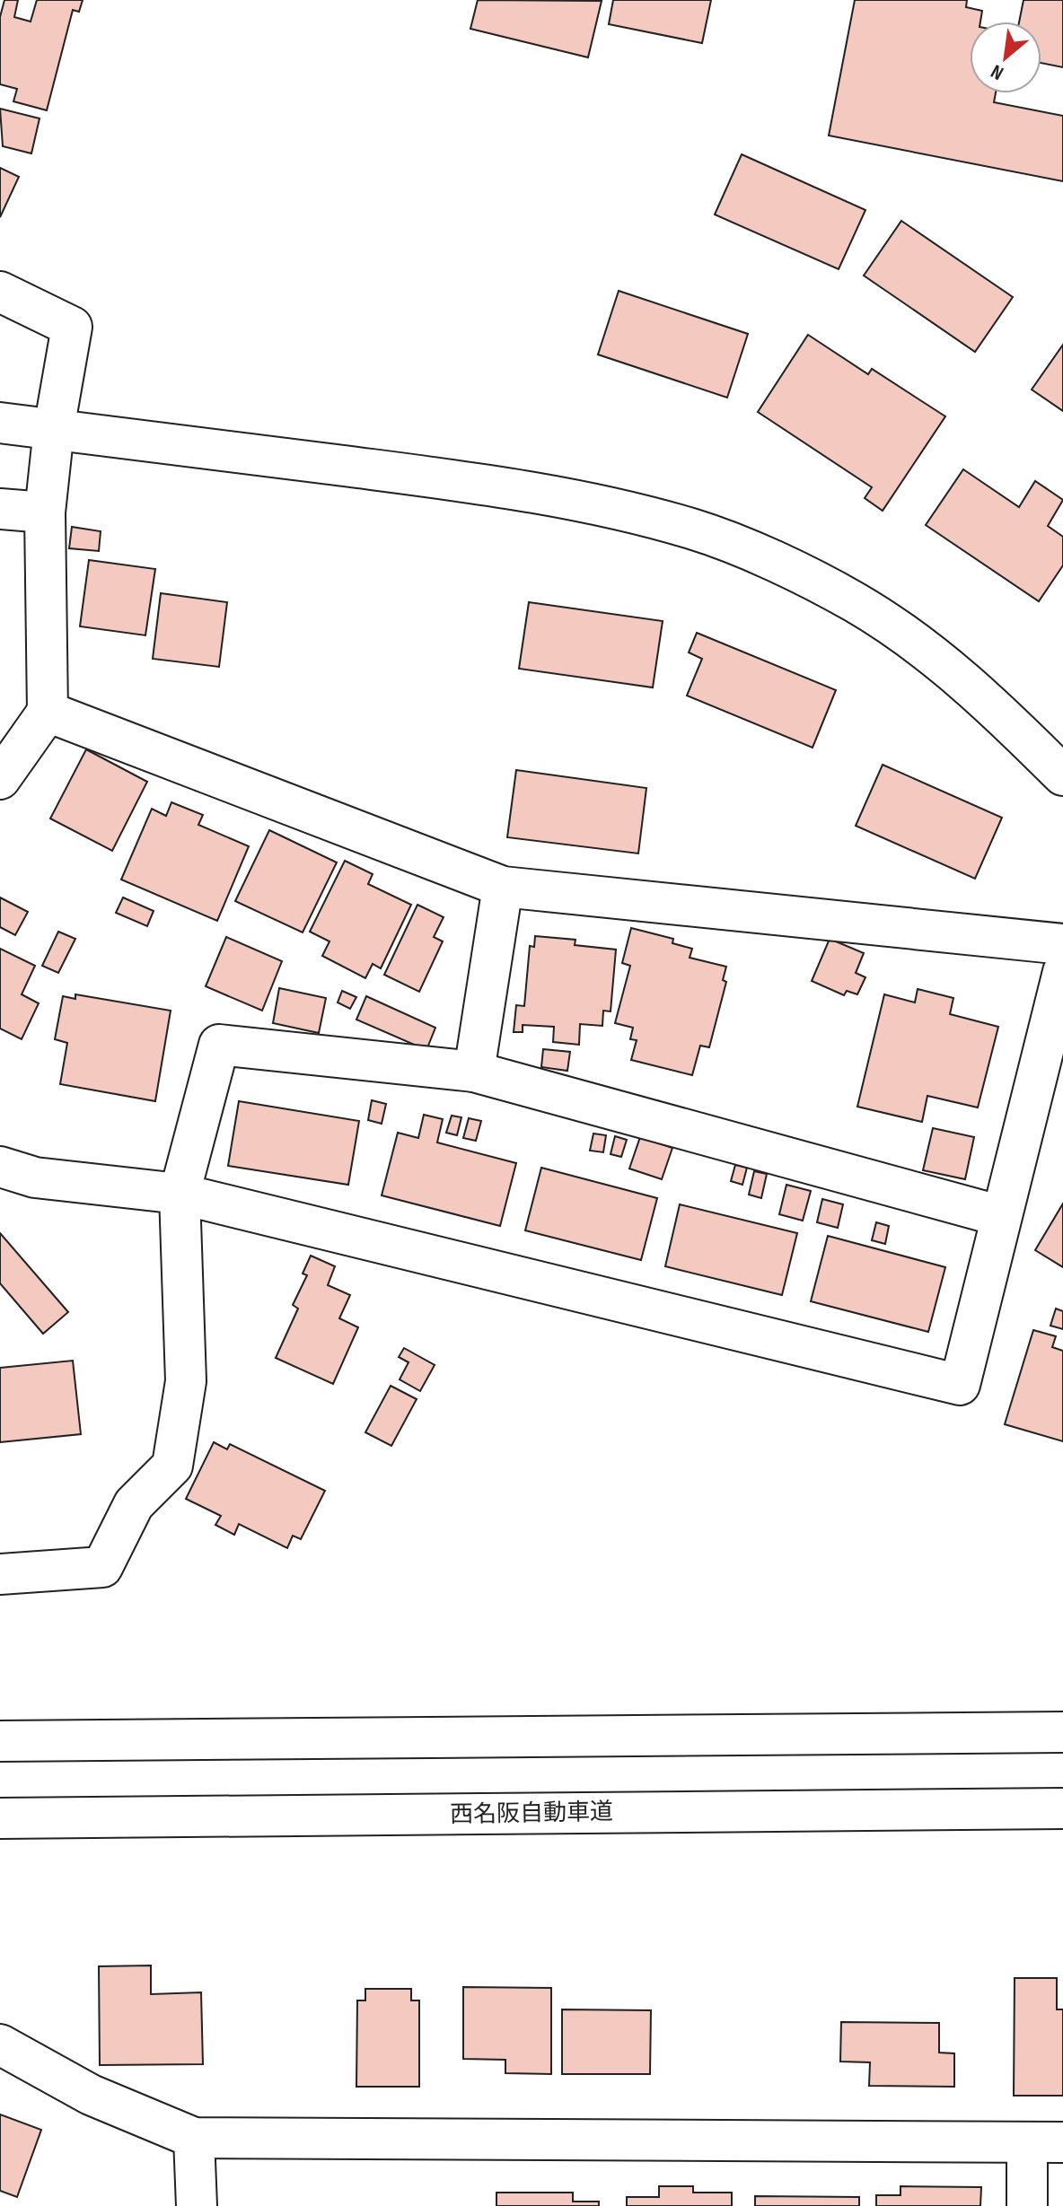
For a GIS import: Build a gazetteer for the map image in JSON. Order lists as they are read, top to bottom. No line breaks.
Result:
{"streets":{"main road":["西名阪自動車道"]},"north":"bottom left"}
